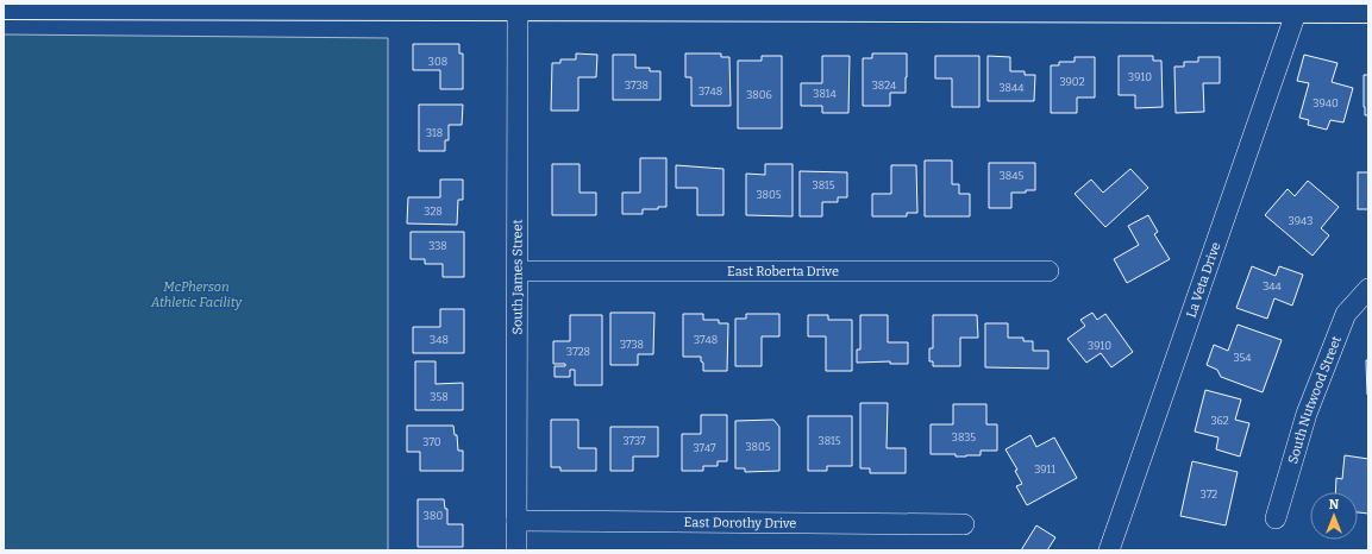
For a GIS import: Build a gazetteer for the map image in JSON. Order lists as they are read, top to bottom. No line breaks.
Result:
{"streets":{"street":["East Roberta Drive","South James Street","La Veta Drive","South Nutwood Street","East Dorothy Drive"]},"crossings":[["East Roberta Drive","South James Street"],["South James Street","East Dorothy Drive"]],"parks":["McPherson Athletic Facility"],"house_numbers":["308","3910","3902","3738","3824","3844","3748","3814","3806","3940","318","3845","3815","3805","328","3943","338","344","348","3748","3738","3910","3728","354","358","362","3835","3737","3815","370","3805","3747","3911","372","380"],"north":"top"}
